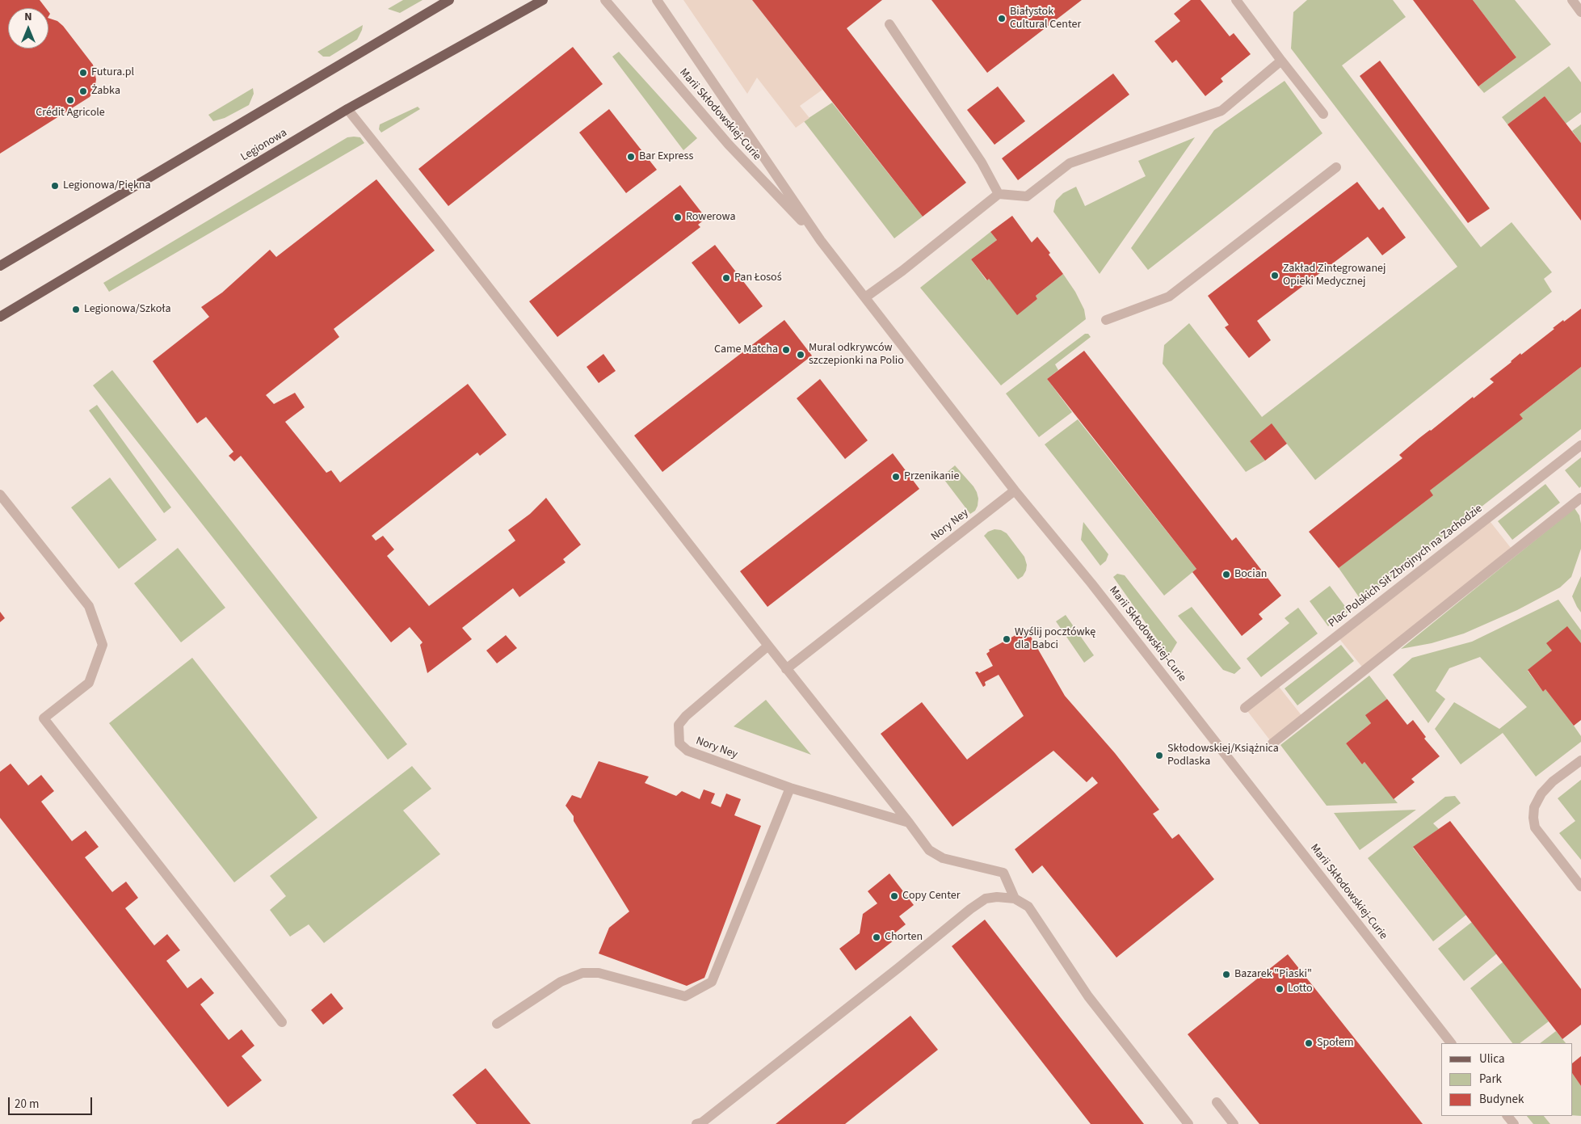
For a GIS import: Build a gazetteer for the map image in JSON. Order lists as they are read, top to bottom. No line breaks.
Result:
{"streets":{"main road":["Legionowa"],"street":["Marii Skłodowskiej-Curie","Nory Ney","Plac Polskich Sił Zbrojnych na Zachodzie"]},"crossings":[["Marii Skłodowskiej-Curie","Nory Ney"]],"places":["Białystok Cultural Center","Futura.pl","Żabka","Crédit Agricole","Bar Express","Legionowa/Piękna","Rowerowa","Zakład Zintegrowanej Opieki Medycznej","Pan Łosoś","Legionowa/Szkoła","Came Matcha","Mural odkrywców szczepionki na Polio","Przenikanie","Bocian","Wyślij pocztówkę dla Babci","Skłodowskiej/Książnica Podlaska","Copy Center","Chorten","Bazarek \"Piaski\"","Lotto","Społem"],"legend":["Ulica","Park","Budynek"],"scale_bar":"20 m","north":"top"}
